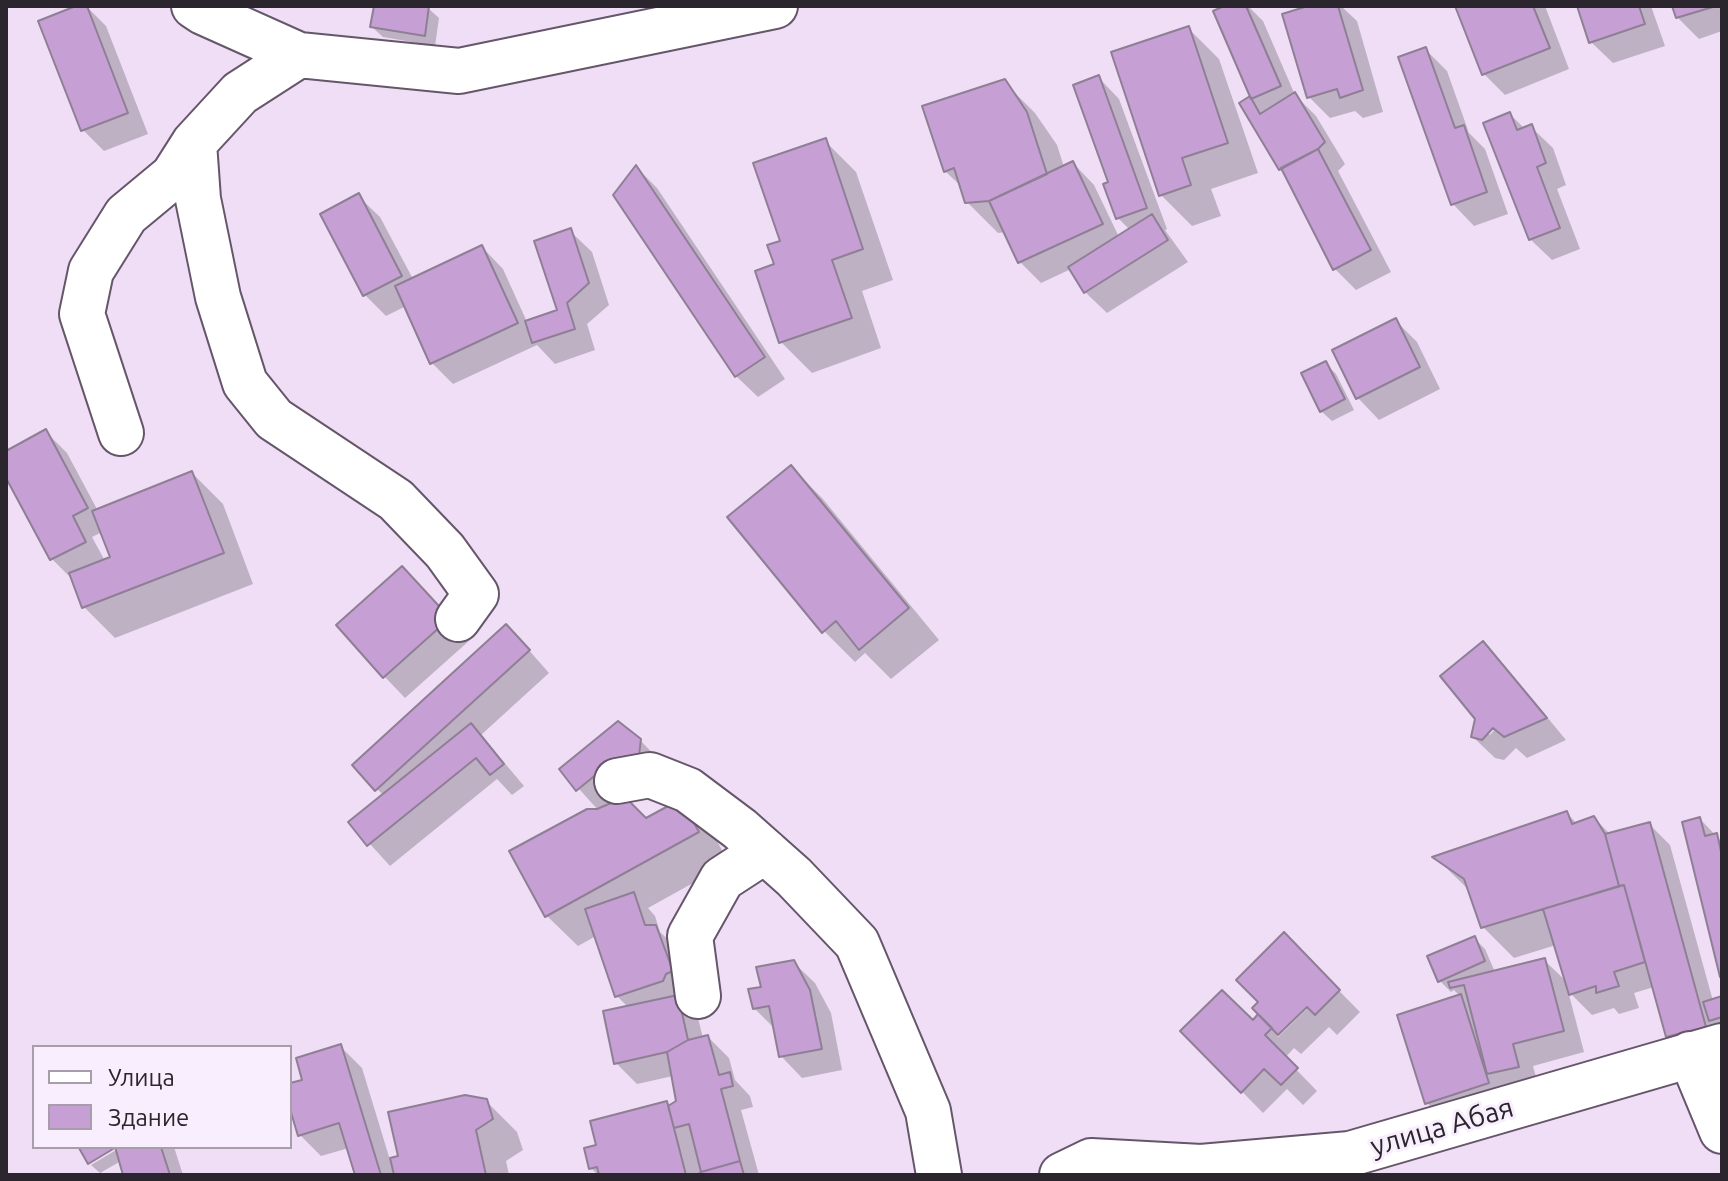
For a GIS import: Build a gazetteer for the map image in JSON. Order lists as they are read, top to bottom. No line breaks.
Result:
{"streets":{"street":["улица Абая"]},"legend":["Улица","Здание"]}
